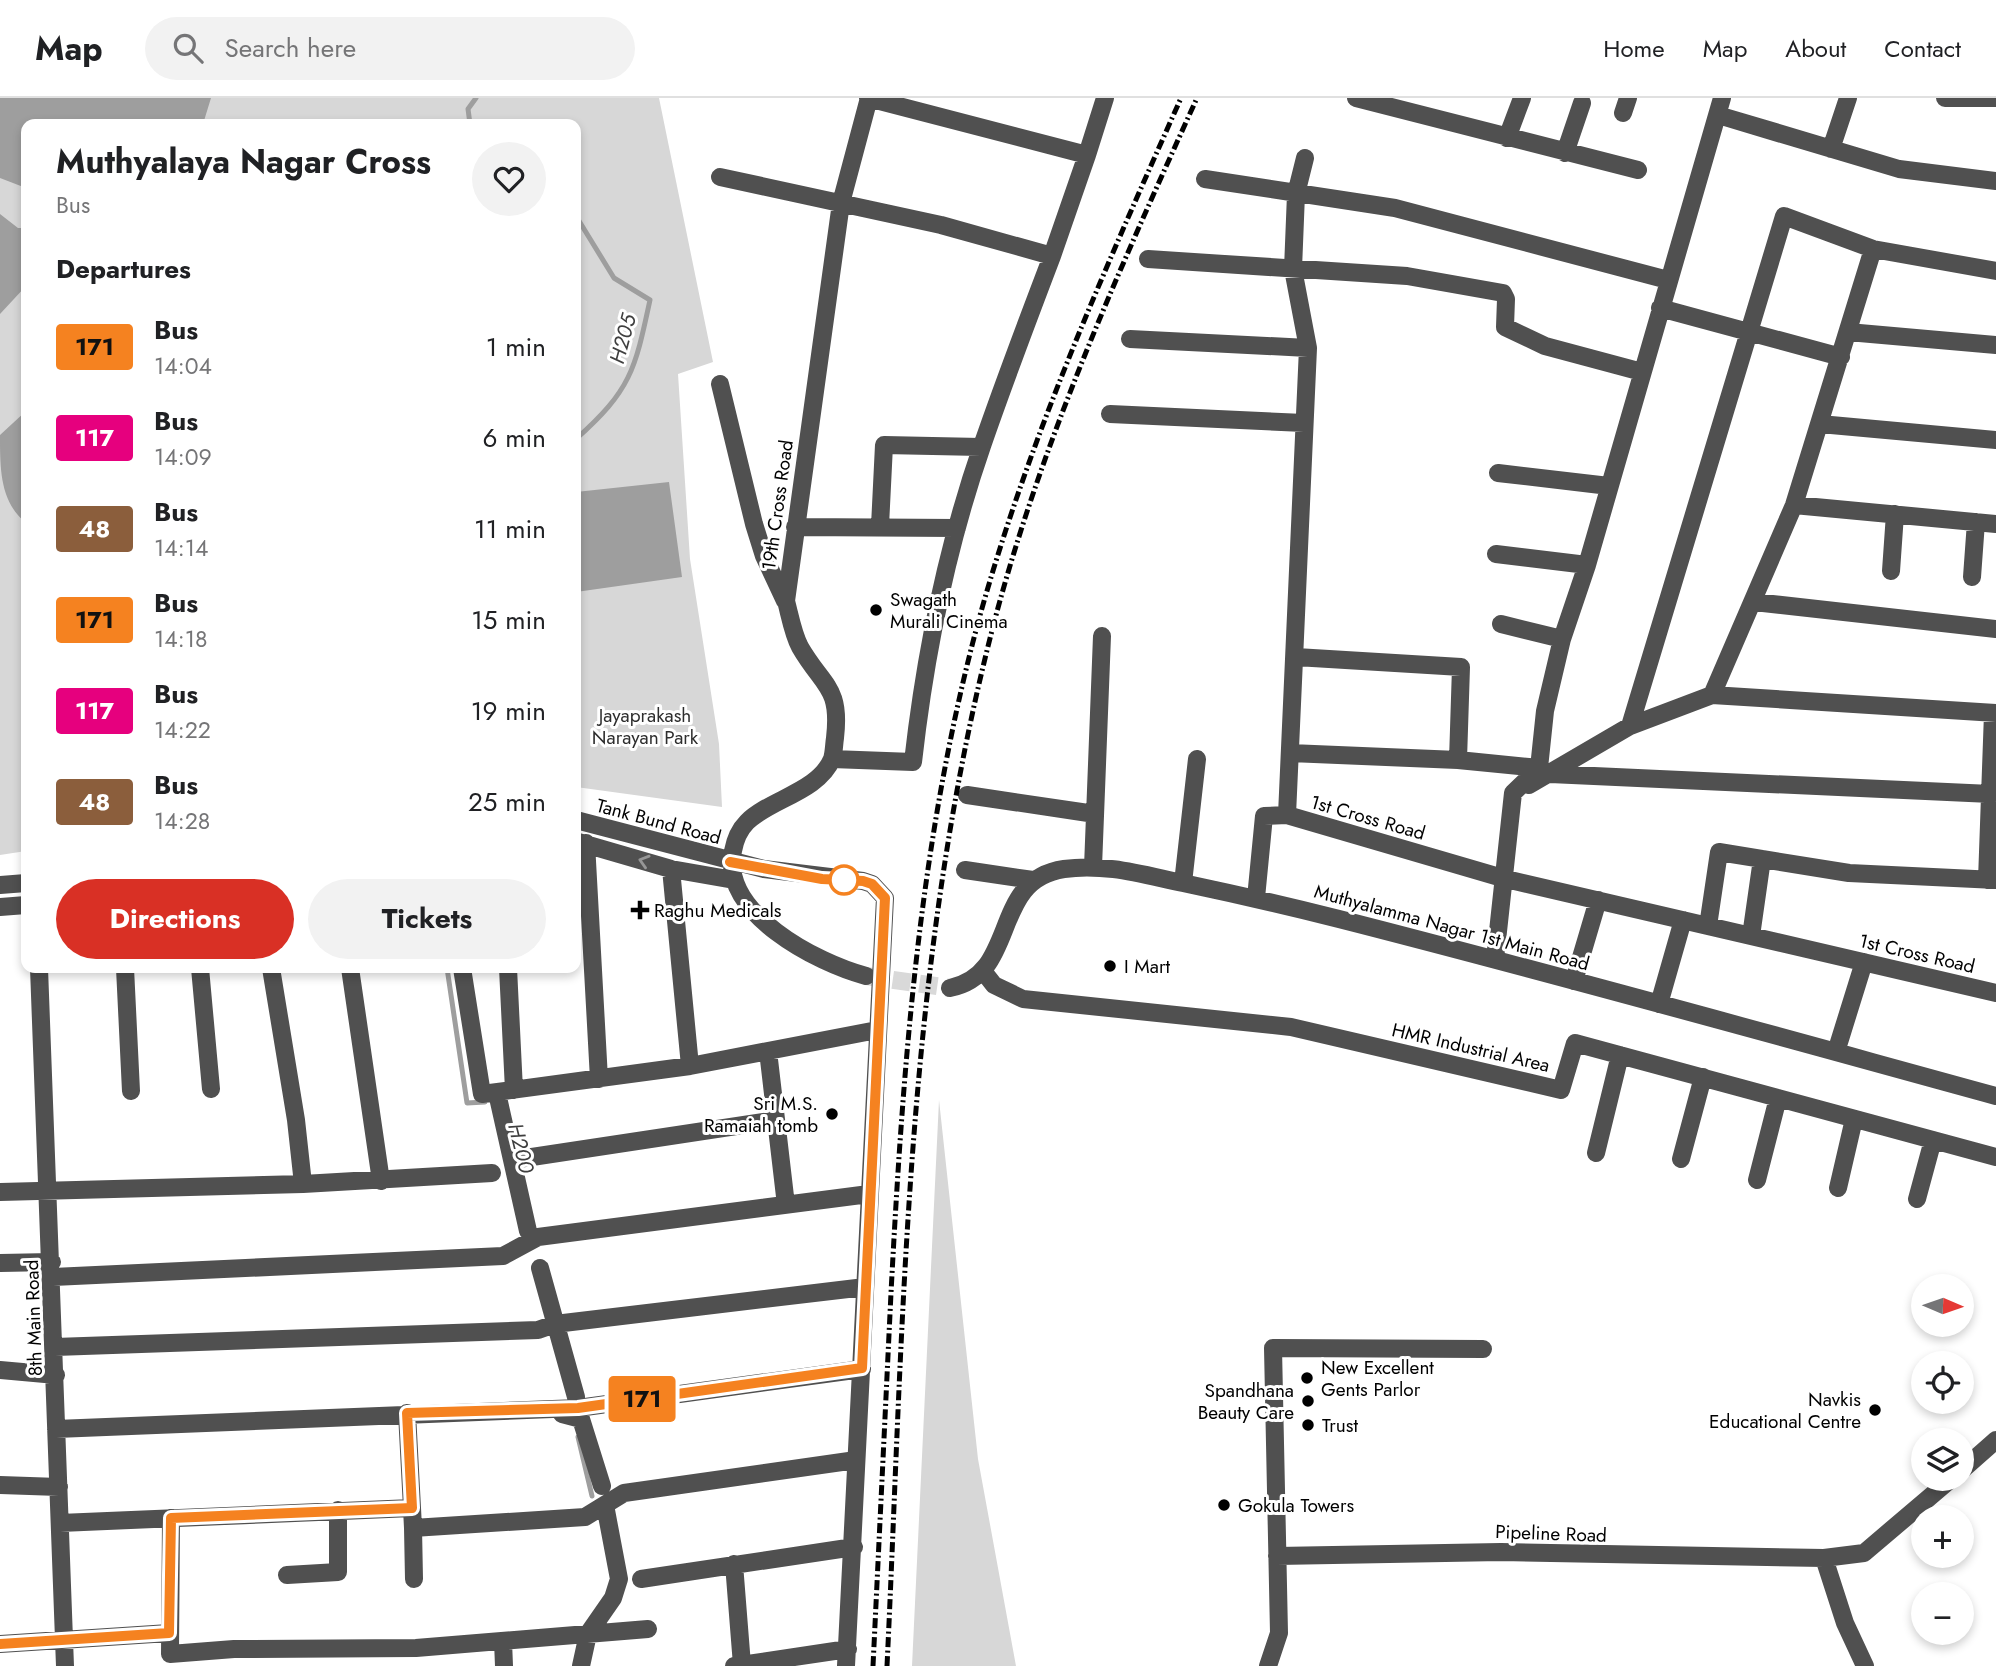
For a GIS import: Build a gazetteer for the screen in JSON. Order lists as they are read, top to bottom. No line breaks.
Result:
{"streets":{"street":["19th Cross Road","1st Cross Road","Tank Bund Road","Muthyalamma Nagar 1st Main Road","HMR Industrial Area","8th Main Road","Pipeline Road"]},"water":["H205","H200"],"parks":["Jayaprakash Narayan Park"],"places":{"other":["Swagath Murali Cinema","I Mart","Sri M.S. Ramaiah tomb","New Excellent Gents Parlor","Spandhana Beauty Care","Navkis Educational Centre","Trust","Gokula Towers"],"health":["Raghu Medicals"]},"lines":["bus line 171"],"north":"right","page":{"header":"Map","search":"Search here","nav":["Home","Map","About","Contact"],"on_map":"171","heading":[["Muthyalaya Nagar Cross","Bus"],"Departures"],"list":[{"mark":"171","name":"Bus","note":"14:04","value":"1 min"},{"mark":"117","name":"Bus","note":"14:09","value":"6 min"},{"mark":"48","name":"Bus","note":"14:14","value":"11 min"},{"mark":"171","name":"Bus","note":"14:18","value":"15 min"},{"mark":"117","name":"Bus","note":"14:22","value":"19 min"},{"mark":"48","name":"Bus","note":"14:28","value":"25 min"}],"buttons":["Directions","Tickets"],"map_buttons":["+","−"]}}
